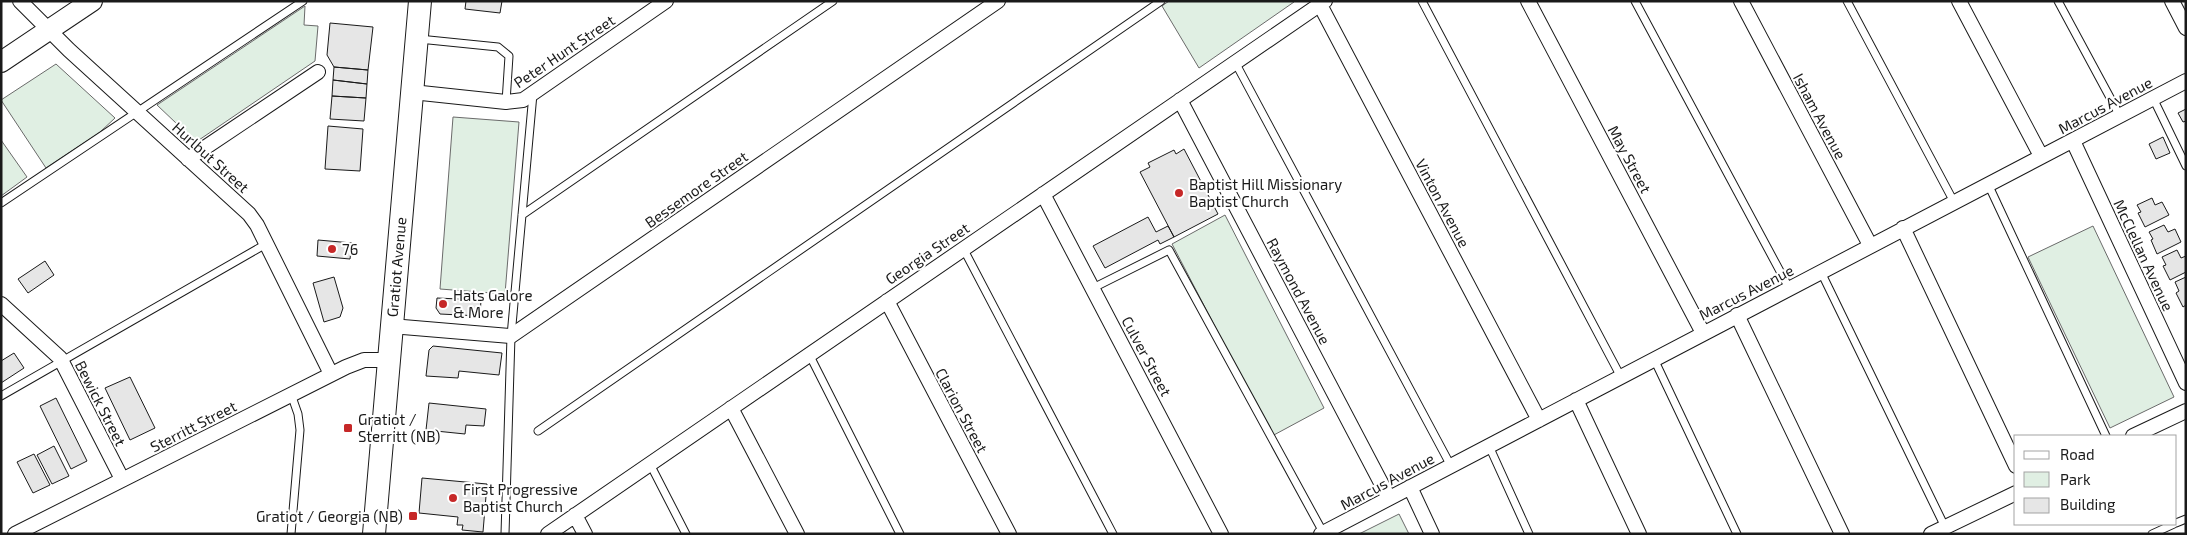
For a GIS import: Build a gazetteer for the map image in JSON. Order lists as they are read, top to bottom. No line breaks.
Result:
{"streets":{"main road":["Gratiot Avenue"],"street":["Peter Hunt Street","Marcus Avenue","Isham Avenue","Hurlbut Street","May Street","Bessemore Street","Vinton Avenue","Georgia Street","McClellan Avenue","Raymond Avenue","Culver Street","Bewick Street","Clarion Street","Sterritt Street"]},"crossings":[["Peter Hunt Street","Gratiot Avenue"],["Marcus Avenue","Isham Avenue"],["Marcus Avenue","May Street"],["Marcus Avenue","Vinton Avenue"],["Marcus Avenue","McClellan Avenue"],["Marcus Avenue","Raymond Avenue"],["Hurlbut Street","Sterritt Street"],["Vinton Avenue","Georgia Street"],["Georgia Street","Raymond Avenue"],["Georgia Street","Culver Street"],["Georgia Street","Clarion Street"],["Gratiot Avenue","Sterritt Street"],["Bewick Street","Sterritt Street"]],"places":{"other":["Baptist Hill Missionary Baptist Church","76","Hats Galore & More","First Progressive Baptist Church"],"transit":["Gratiot / Sterritt (NB)","Gratiot / Georgia (NB)"]},"legend":["Road","Park","Building"]}
